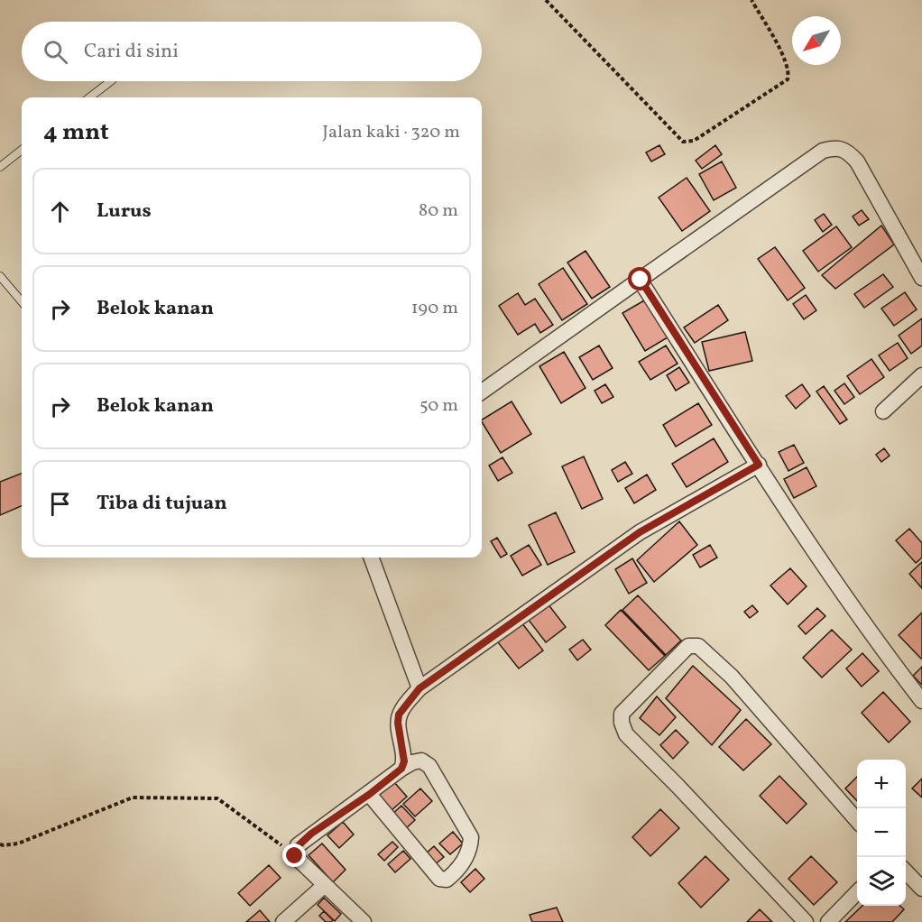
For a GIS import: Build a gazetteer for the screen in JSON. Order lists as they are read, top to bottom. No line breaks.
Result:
{"north":"bottom left","page":{"search":"Cari di sini","heading":["4 mnt","Jalan kaki · 320 m"],"list":[["Lurus","80 m"],["Belok kanan","190 m"],["Belok kanan","50 m"],"Tiba di tujuan"],"map_buttons":["+","−"]}}
